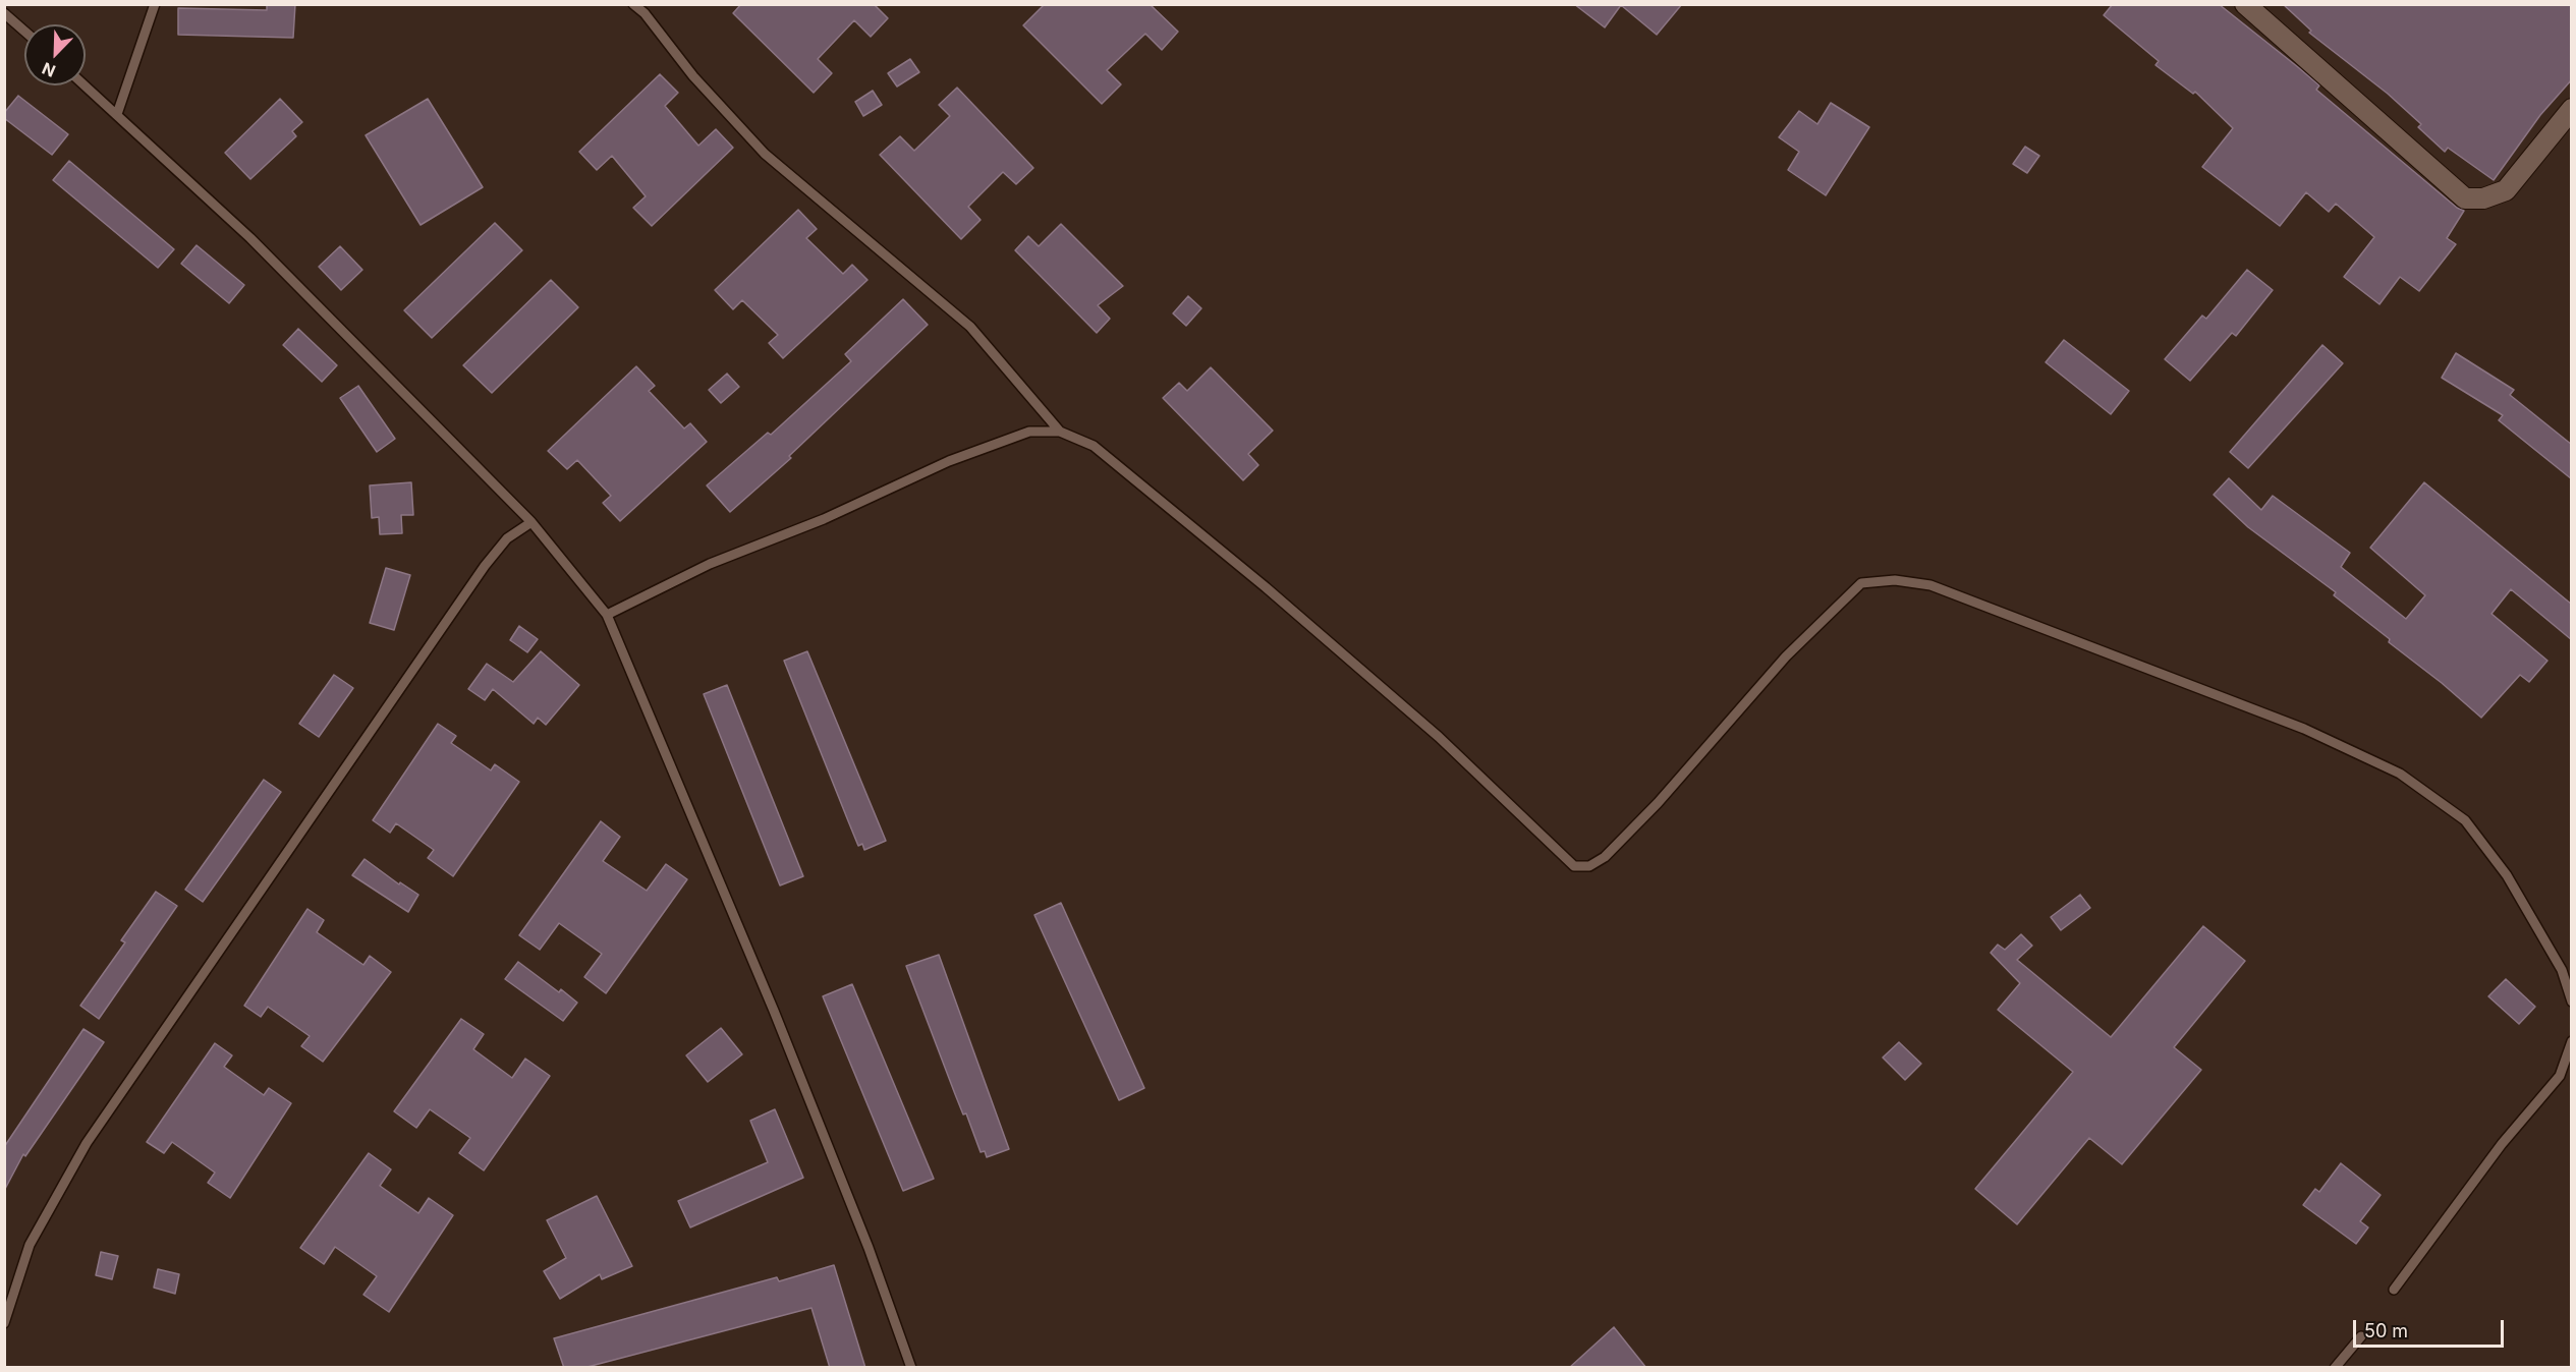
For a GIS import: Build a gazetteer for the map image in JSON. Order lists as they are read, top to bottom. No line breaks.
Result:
{"scale_bar":"50 m","north":"bottom left"}
